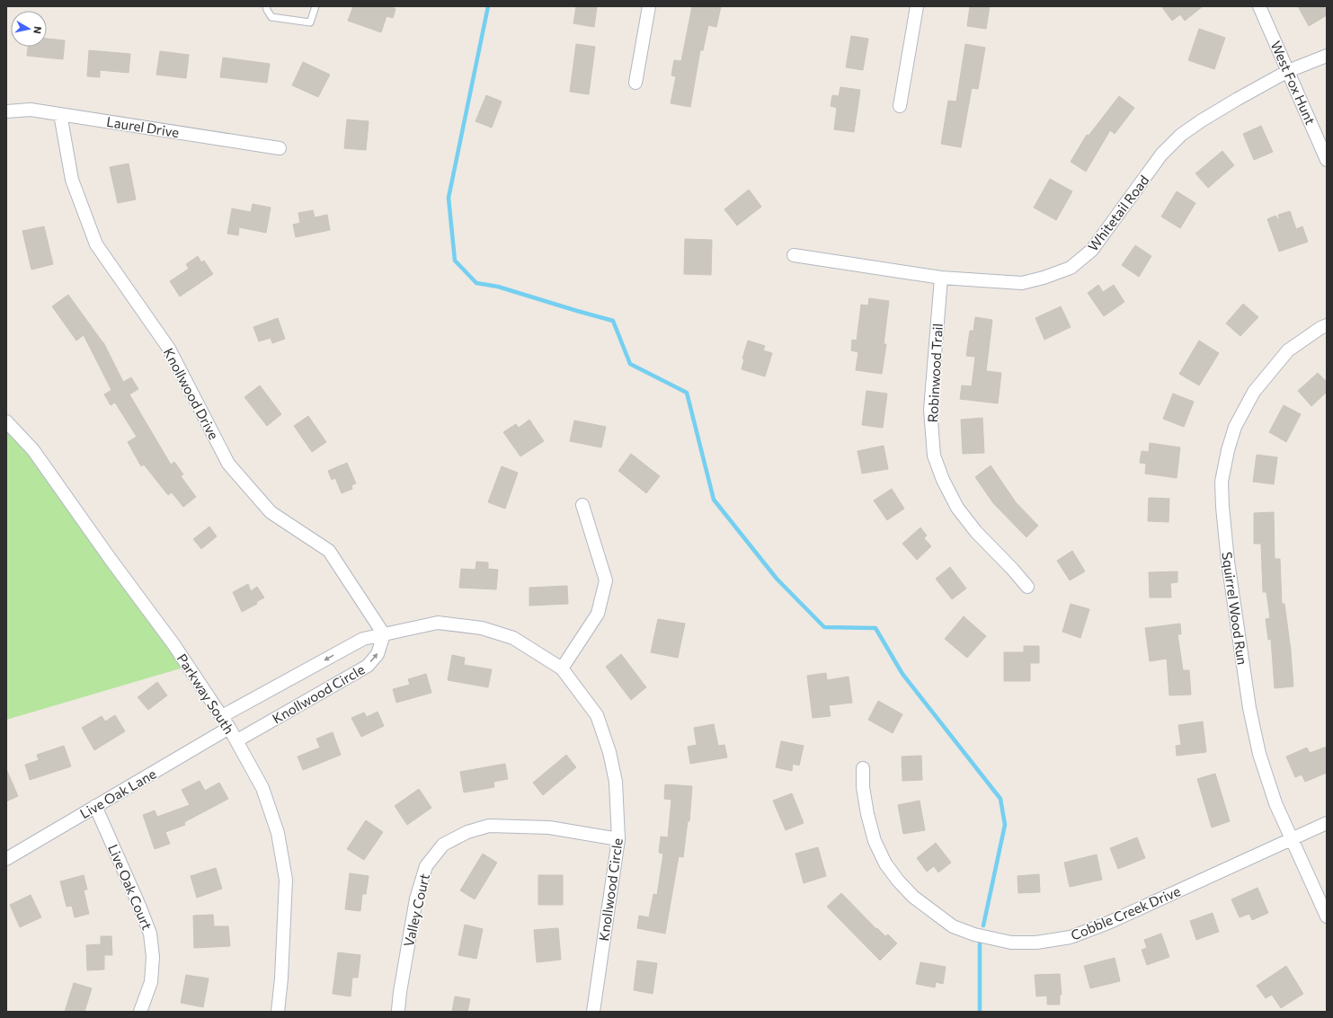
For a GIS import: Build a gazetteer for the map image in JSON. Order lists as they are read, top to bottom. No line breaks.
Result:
{"streets":{"street":["West Fox Hunt","Laurel Drive","Whitetail Road","Robinwood Trail","Knollwood Drive","Squirrel Wood Run","Parkway South","Knollwood Circle","Live Oak Lane","Live Oak Court","Valley Court","Cobble Creek Drive"]},"crossings":[["West Fox Hunt","Whitetail Road"],["Laurel Drive","Knollwood Drive"],["Whitetail Road","Robinwood Trail"],["Knollwood Drive","Knollwood Circle"],["Squirrel Wood Run","Cobble Creek Drive"],["Parkway South","Knollwood Circle"],["Parkway South","Live Oak Lane"],["Knollwood Circle","Valley Court"],["Live Oak Lane","Live Oak Court"]],"north":"right"}
